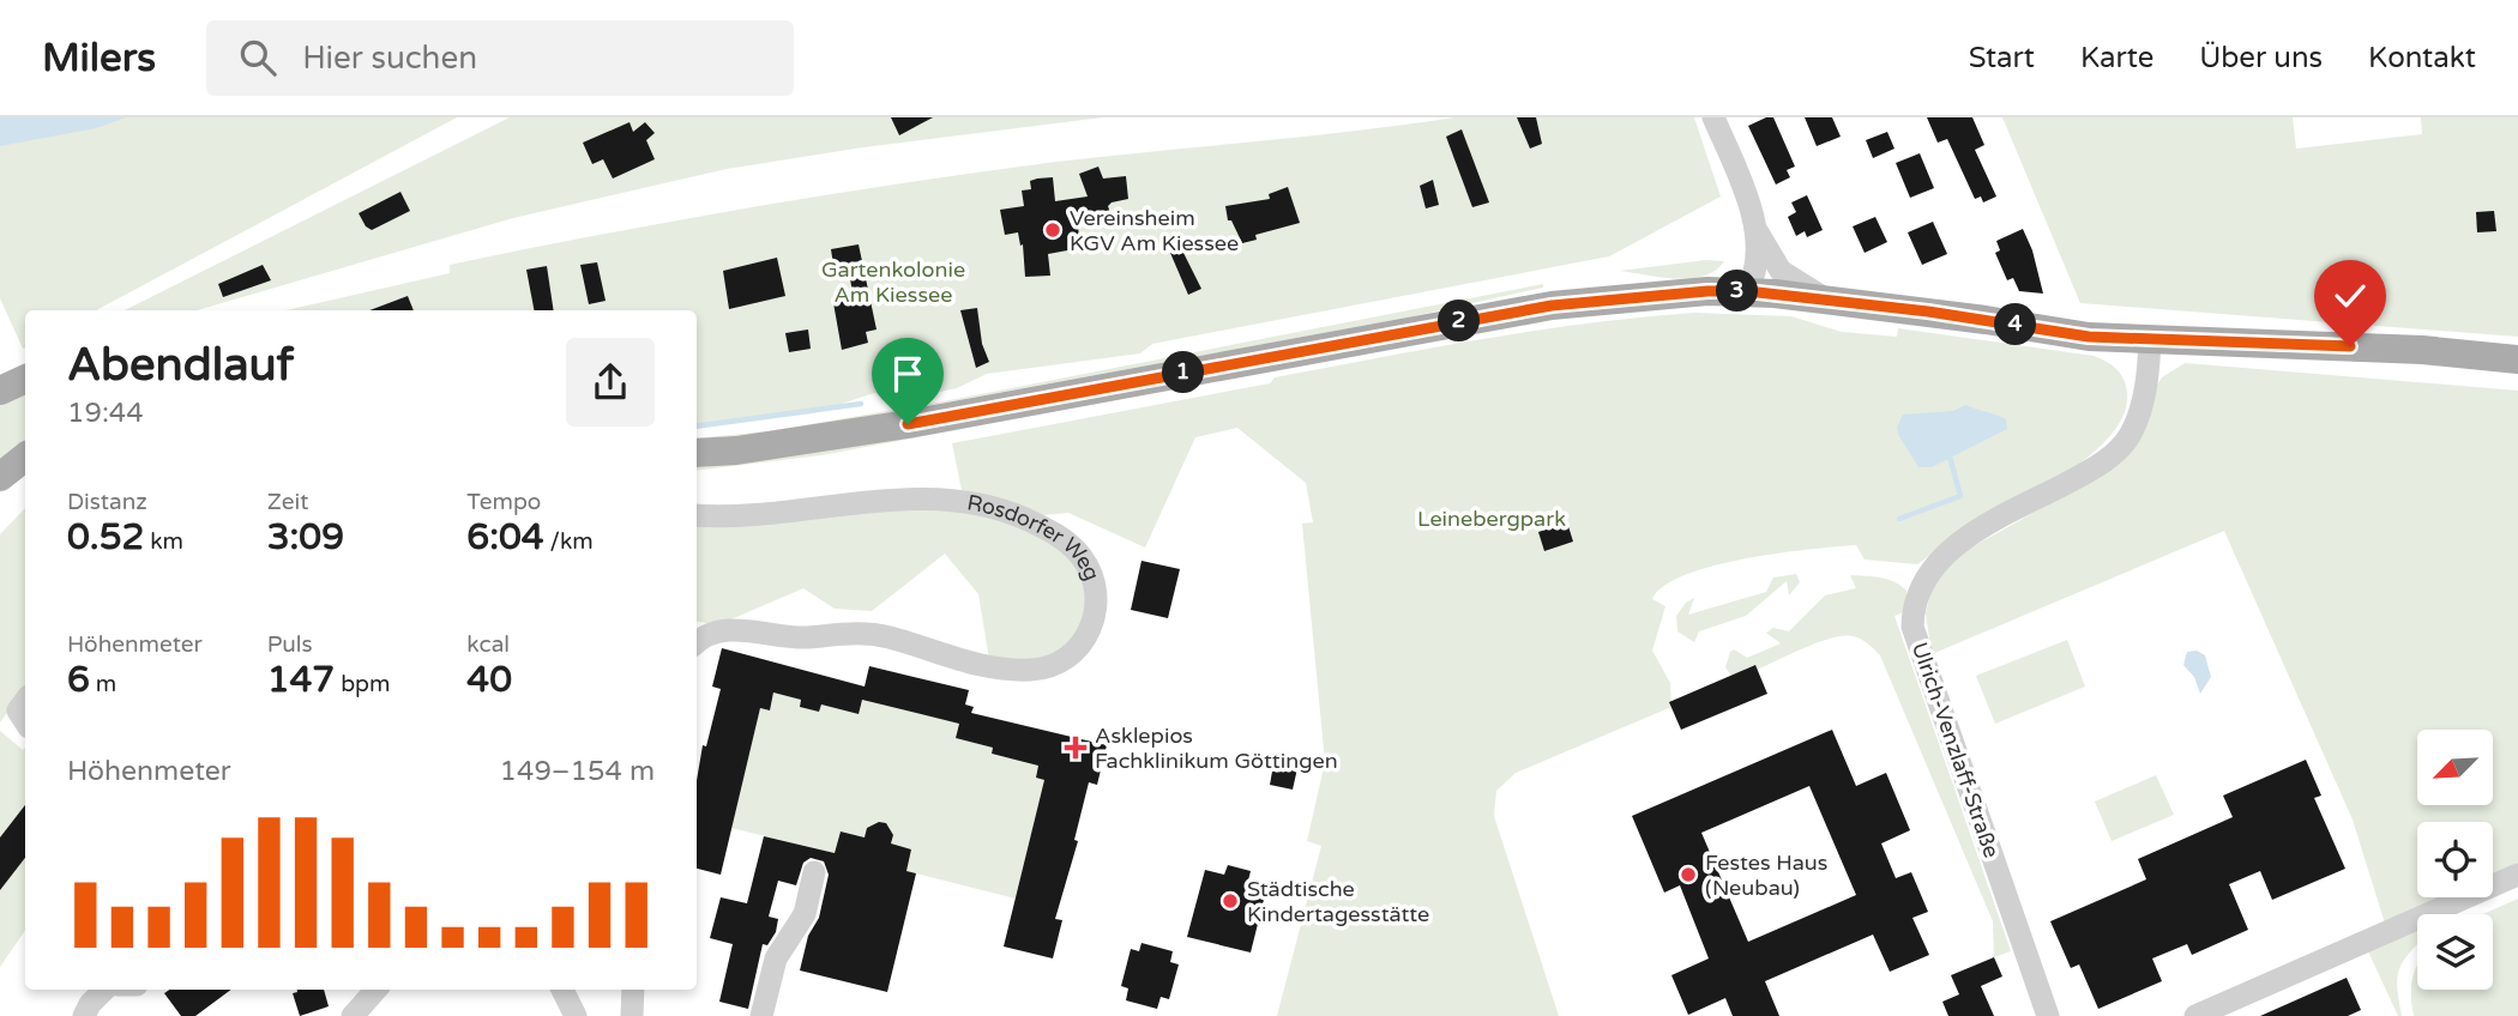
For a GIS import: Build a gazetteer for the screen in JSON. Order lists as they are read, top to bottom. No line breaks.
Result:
{"streets":{"street":["Rosdorfer Weg","Ulrich-Venzlaff-Straße"]},"parks":["Gartenkolonie Am Kiessee","Leinebergpark"],"places":{"other":["Vereinsheim KGV Am Kiessee","Festes Haus (Neubau)","Städtische Kindertagesstätte"],"health":["Asklepios Fachklinikum Göttingen"]},"north":"bottom left","page":{"header":"Milers","search":"Hier suchen","nav":["Start","Karte","Über uns","Kontakt"],"pins":["3","2","4","1"],"heading":["Abendlauf","19:44"],"stats":[["Distanz","0.52 km"],["Zeit","3:09"],["Tempo","6:04 /km"],["Höhenmeter","6 m"],["Puls","147 bpm"],["kcal","40"]],"chart":["Höhenmeter","149–154 m"]}}
